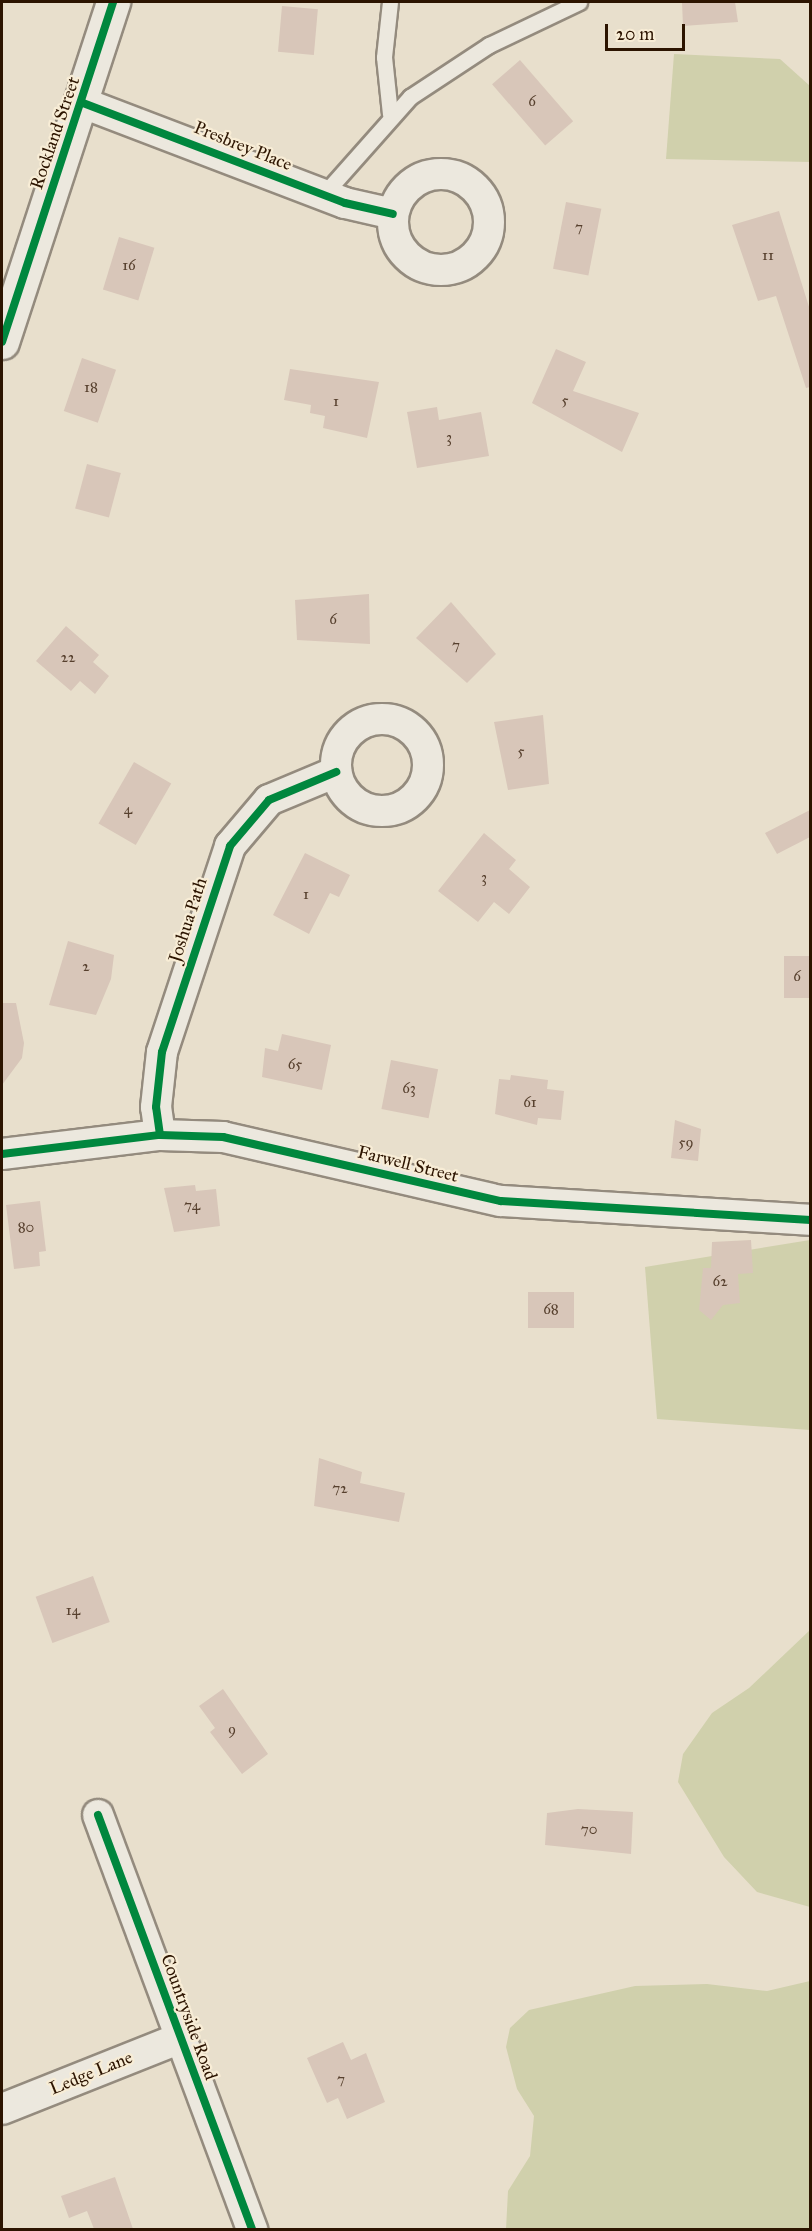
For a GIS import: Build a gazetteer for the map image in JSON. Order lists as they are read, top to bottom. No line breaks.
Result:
{"streets":{"street":["Rockland Street","Presbrey Place","Joshua Path","Farwell Street","Countryside Road","Ledge Lane"]},"crossings":[["Rockland Street","Presbrey Place"],["Joshua Path","Farwell Street"],["Countryside Road","Ledge Lane"]],"house_numbers":["6","7","11","16","18","5","1","3","6","7","22","5","4","3","1","2","6","65","63","61","59","74","80","62","68","72","14","9","70","7"],"scale_bar":"20 m"}
